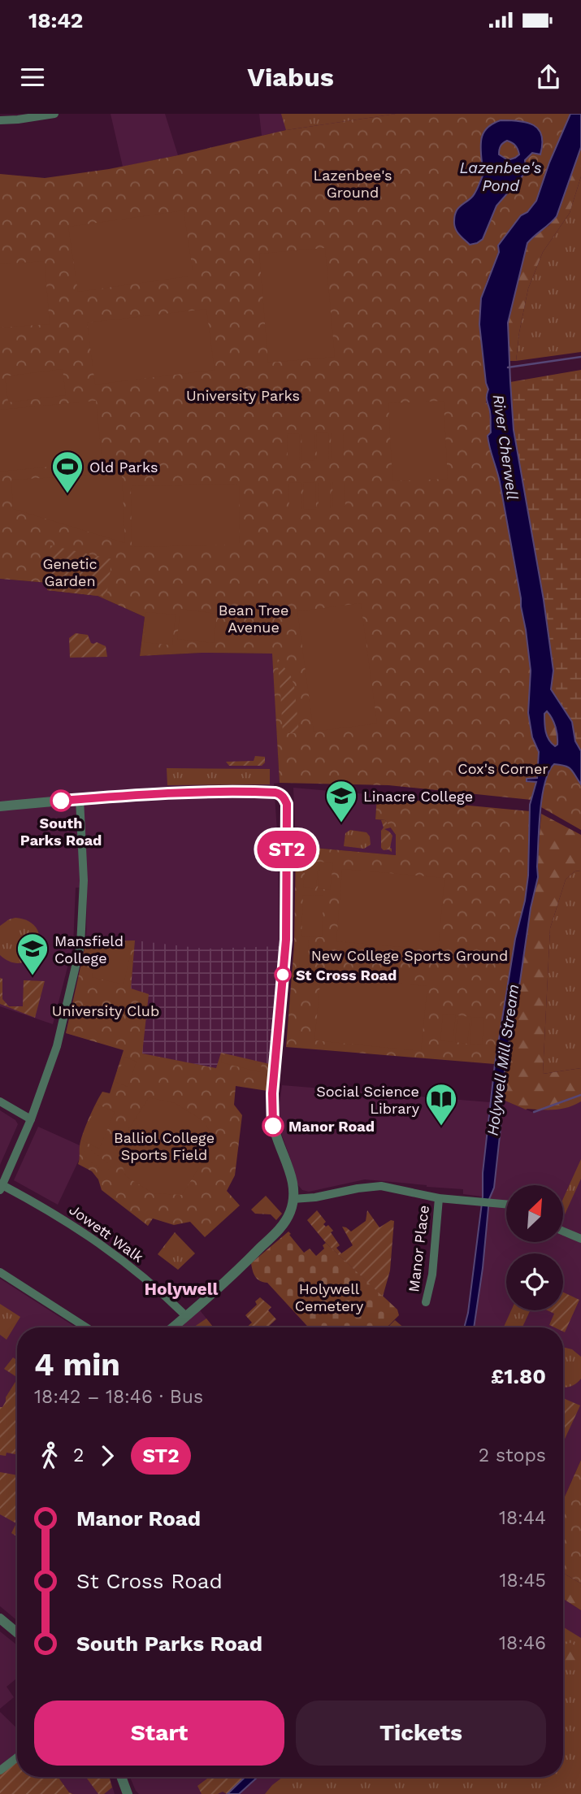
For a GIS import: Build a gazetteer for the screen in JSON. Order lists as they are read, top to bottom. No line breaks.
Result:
{"streets":{"street":["Jowett Walk","Manor Place"]},"districts":["Holywell"],"water":["Lazenbee's Pond","River Cherwell","Holywell Mill Stream"],"parks":["Lazenbee's Ground","University Parks","Genetic Garden","Bean Tree Avenue","Cox's Corner","New College Sports Ground","University Club","Balliol College Sports Field","Holywell Cemetery"],"places":{"sports":["Old Parks"],"other":["South Parks Road","St Cross Road","Manor Road"],"school or university":["Linacre College","Mansfield College"],"library":["Social Science Library"]},"lines":["bus line ST2"],"north":"top right","page":{"status":"18:42","header":"Viabus","on_map":"ST2","heading":["4 min","18:42 – 18:46 · Bus","£1.80"],"legs":["2","ST2","2 stops"],"list":[{"name":"Manor Road","value":"18:44"},{"name":"St Cross Road","value":"18:45"},{"name":"South Parks Road","value":"18:46"}],"buttons":["Start","Tickets"]}}
